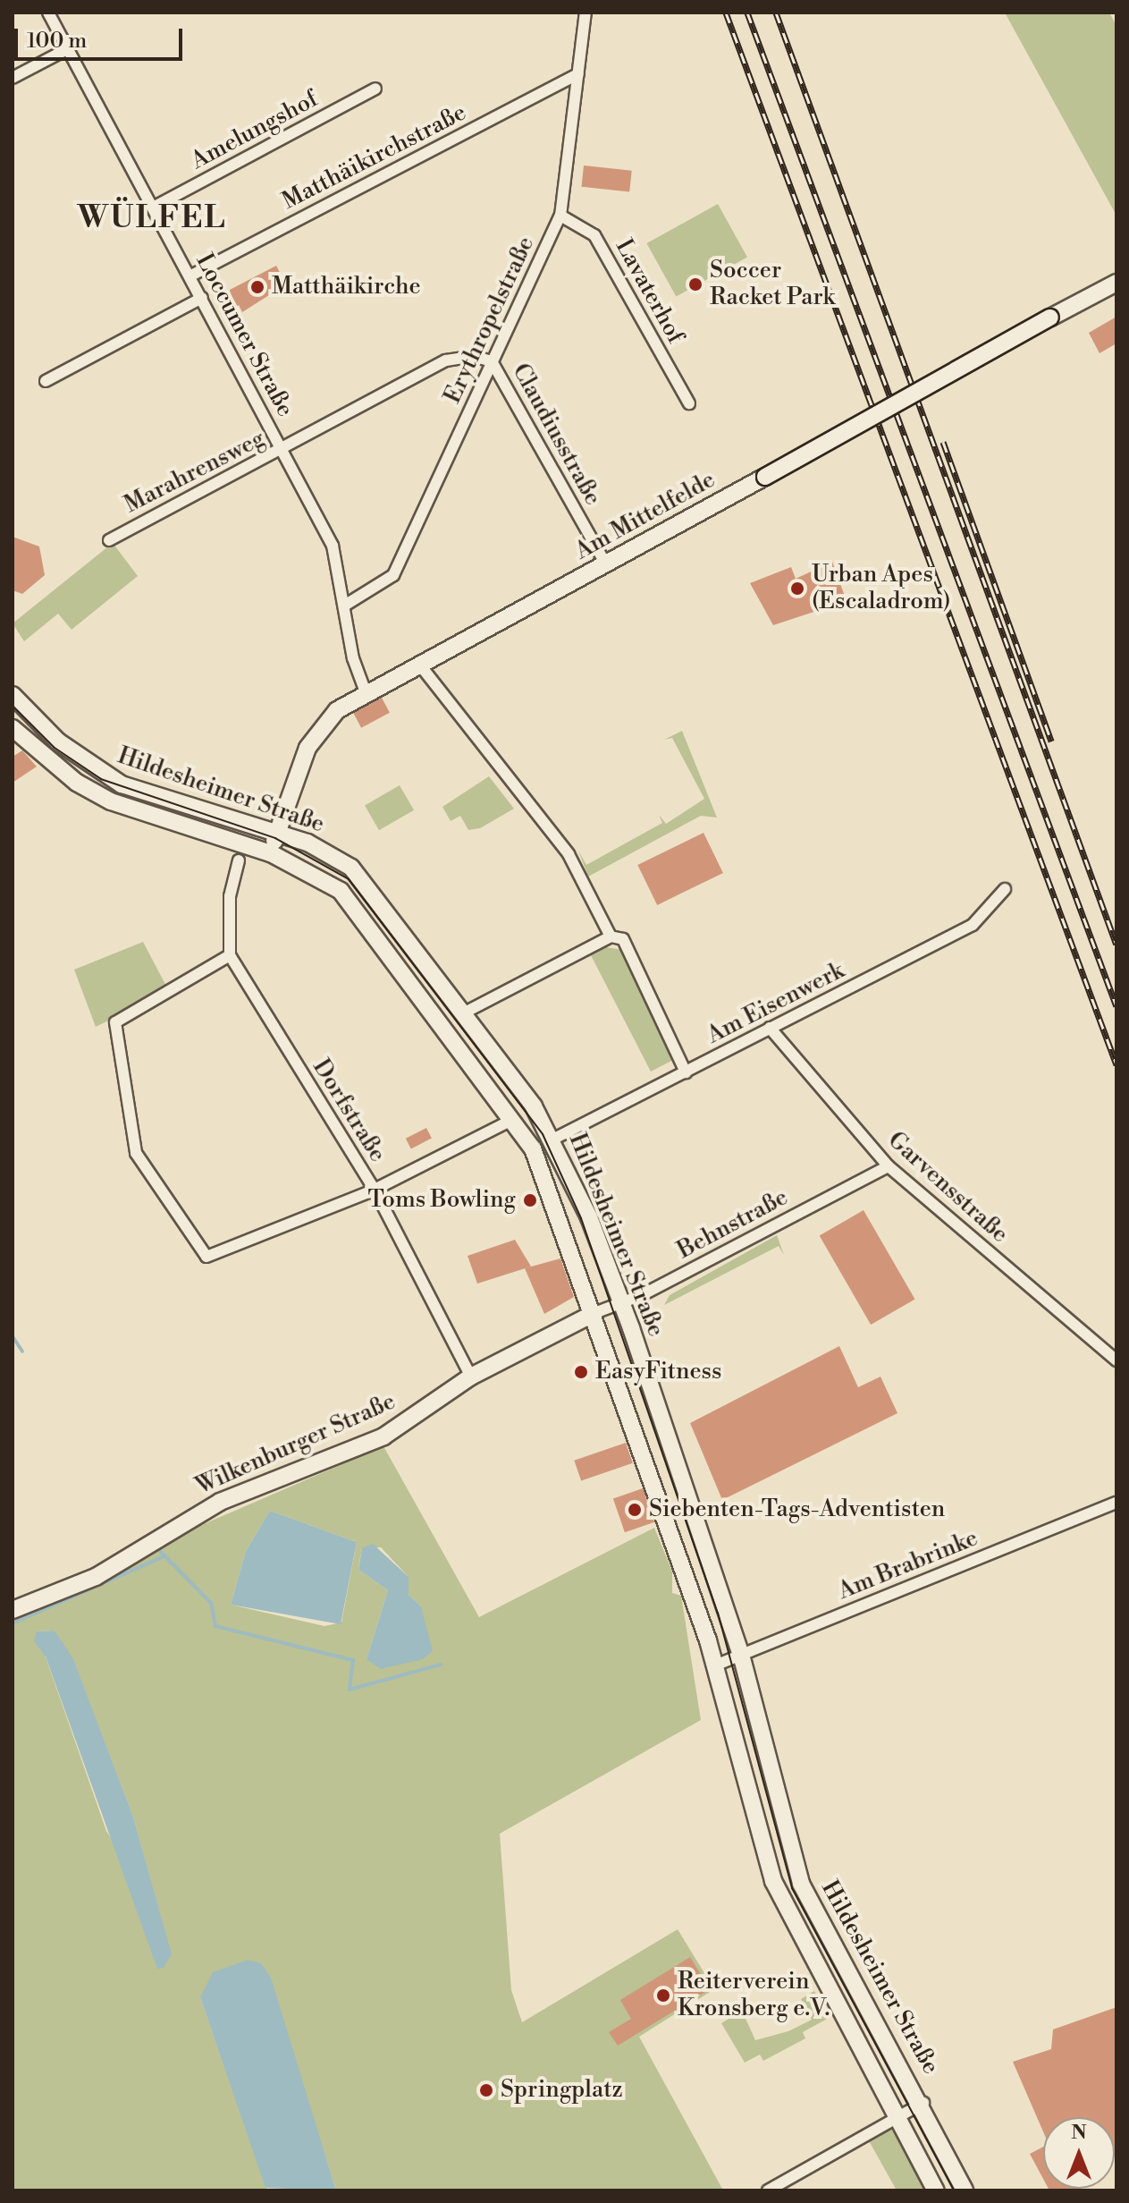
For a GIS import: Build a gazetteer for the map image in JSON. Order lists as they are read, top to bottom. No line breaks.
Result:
{"streets":{"main road":["Am Mittelfelde","Hildesheimer Straße","Wilkenburger Straße"],"street":["Amelungshof","Matthäikirchstraße","Lavaterhof","Erythropelstraße","Loccumer Straße","Claudiusstraße","Marahrensweg","Am Eisenwerk","Dorfstraße","Garvensstraße","Behnstraße","Am Brabrinke"]},"crossings":[["Amelungshof","Loccumer Straße"],["Matthäikirchstraße","Erythropelstraße"],["Matthäikirchstraße","Loccumer Straße"],["Lavaterhof","Erythropelstraße"],["Erythropelstraße","Loccumer Straße"],["Erythropelstraße","Claudiusstraße"],["Erythropelstraße","Marahrensweg"],["Loccumer Straße","Marahrensweg"],["Loccumer Straße","Am Mittelfelde"],["Claudiusstraße","Marahrensweg"],["Claudiusstraße","Am Mittelfelde"],["Am Mittelfelde","Hildesheimer Straße"],["Hildesheimer Straße","Am Eisenwerk"],["Hildesheimer Straße","Behnstraße"],["Hildesheimer Straße","Wilkenburger Straße"],["Hildesheimer Straße","Am Brabrinke"],["Am Eisenwerk","Garvensstraße"],["Dorfstraße","Wilkenburger Straße"],["Garvensstraße","Behnstraße"],["Behnstraße","Wilkenburger Straße"]],"districts":["WÜLFEL"],"places":["Soccer Racket Park","Matthäikirche","Urban Apes (Escaladrom)","Toms Bowling","EasyFitness","Siebenten-Tags-Adventisten","Reiterverein Kronsberg e.V.","Springplatz"],"scale_bar":"100 m","north":"top"}
